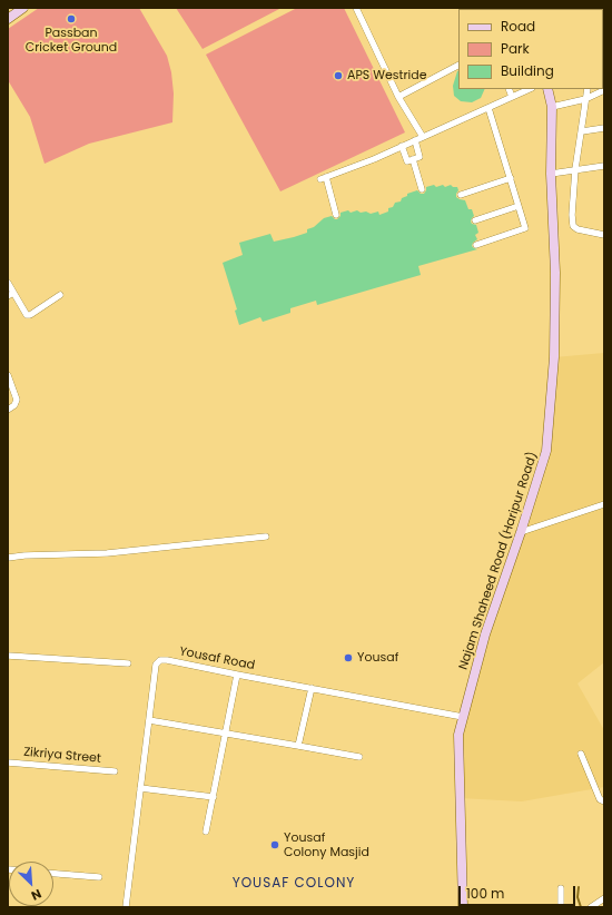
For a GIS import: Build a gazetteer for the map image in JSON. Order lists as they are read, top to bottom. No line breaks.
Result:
{"streets":{"main road":["Najam Shaheed Road (Haripur Road)"],"street":["Yousaf Road","Zikriya Street"]},"crossings":[["Najam Shaheed Road (Haripur Road)","Yousaf Road"]],"districts":["YOUSAF COLONY"],"places":["Passban Cricket Ground","APS Westride","Yousaf","Yousaf Colony Masjid"],"legend":["Road","Park","Building"],"scale_bar":"100 m","north":"bottom right"}
